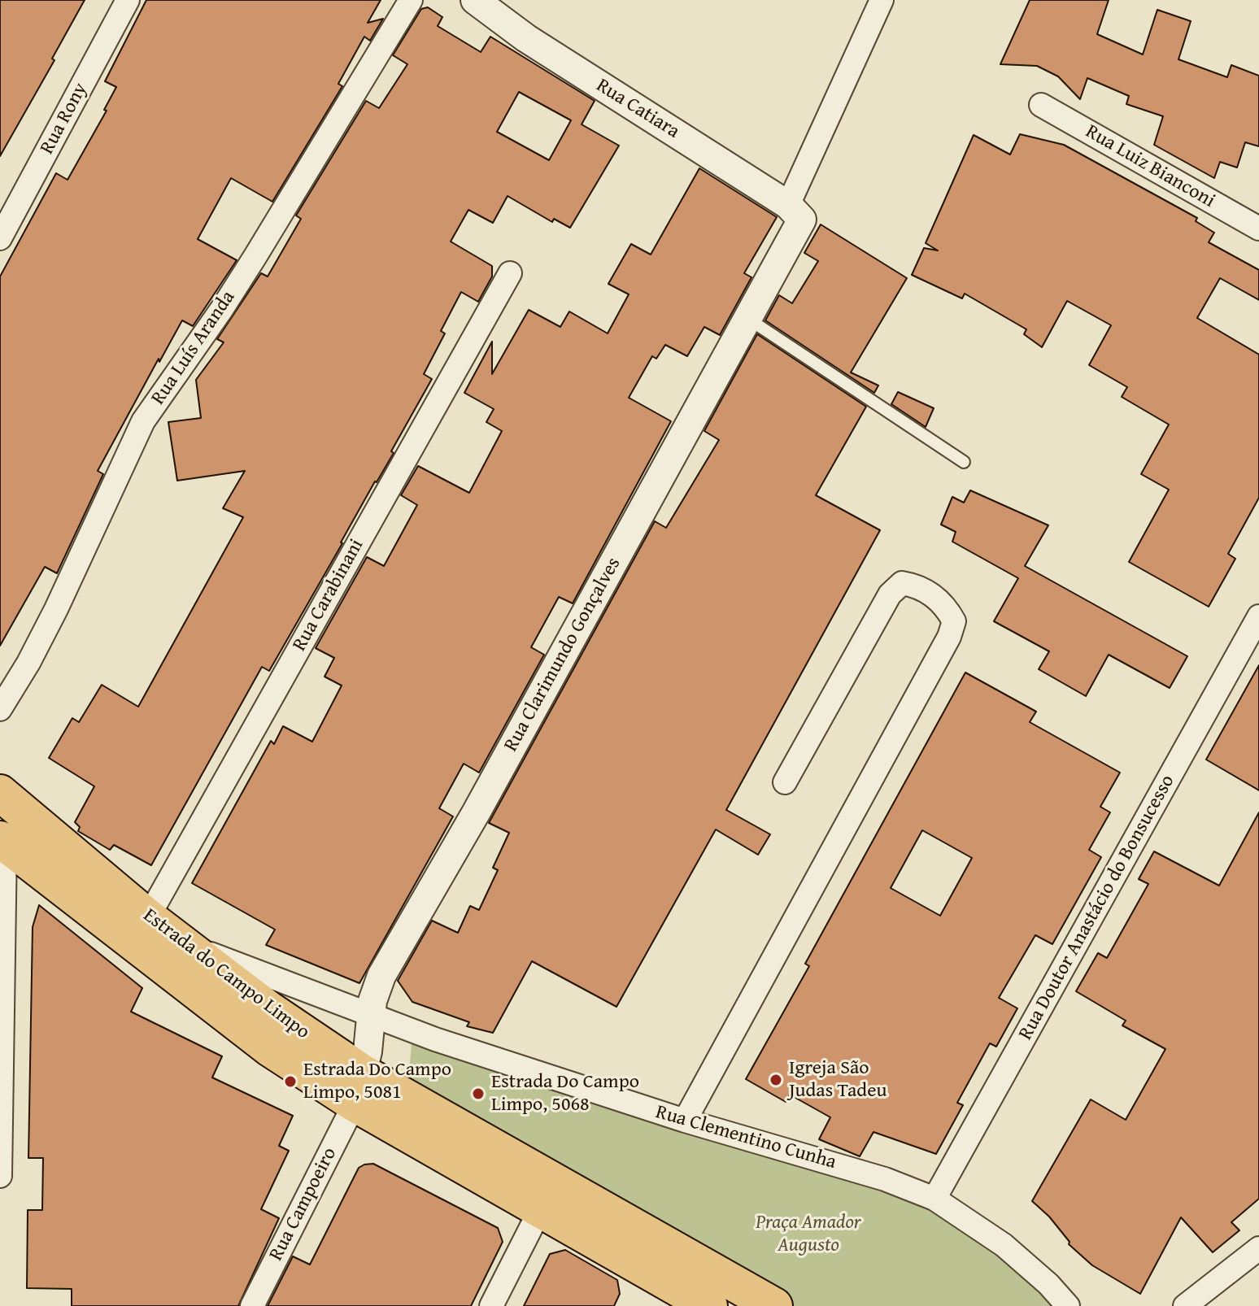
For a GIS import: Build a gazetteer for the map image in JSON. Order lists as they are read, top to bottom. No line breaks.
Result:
{"streets":{"main road":["Estrada do Campo Limpo"],"street":["Rua Catiara","Rua Rony","Rua Luiz Bianconi","Rua Luís Aranda","Rua Carabinani","Rua Clarimundo Gonçalves","Rua Doutor Anastácio do Bonsucesso","Rua Clementino Cunha","Rua Campoeiro"]},"crossings":[["Rua Catiara","Rua Clarimundo Gonçalves"],["Rua Carabinani","Estrada do Campo Limpo"],["Rua Clarimundo Gonçalves","Estrada do Campo Limpo"],["Rua Clarimundo Gonçalves","Rua Clementino Cunha"],["Rua Clarimundo Gonçalves","Rua Campoeiro"],["Rua Doutor Anastácio do Bonsucesso","Rua Clementino Cunha"],["Estrada do Campo Limpo","Rua Clementino Cunha"],["Estrada do Campo Limpo","Rua Campoeiro"]],"parks":["Praça Amador Augusto"],"places":["Igreja São Judas Tadeu","Estrada Do Campo Limpo, 5081","Estrada Do Campo Limpo, 5068"]}
